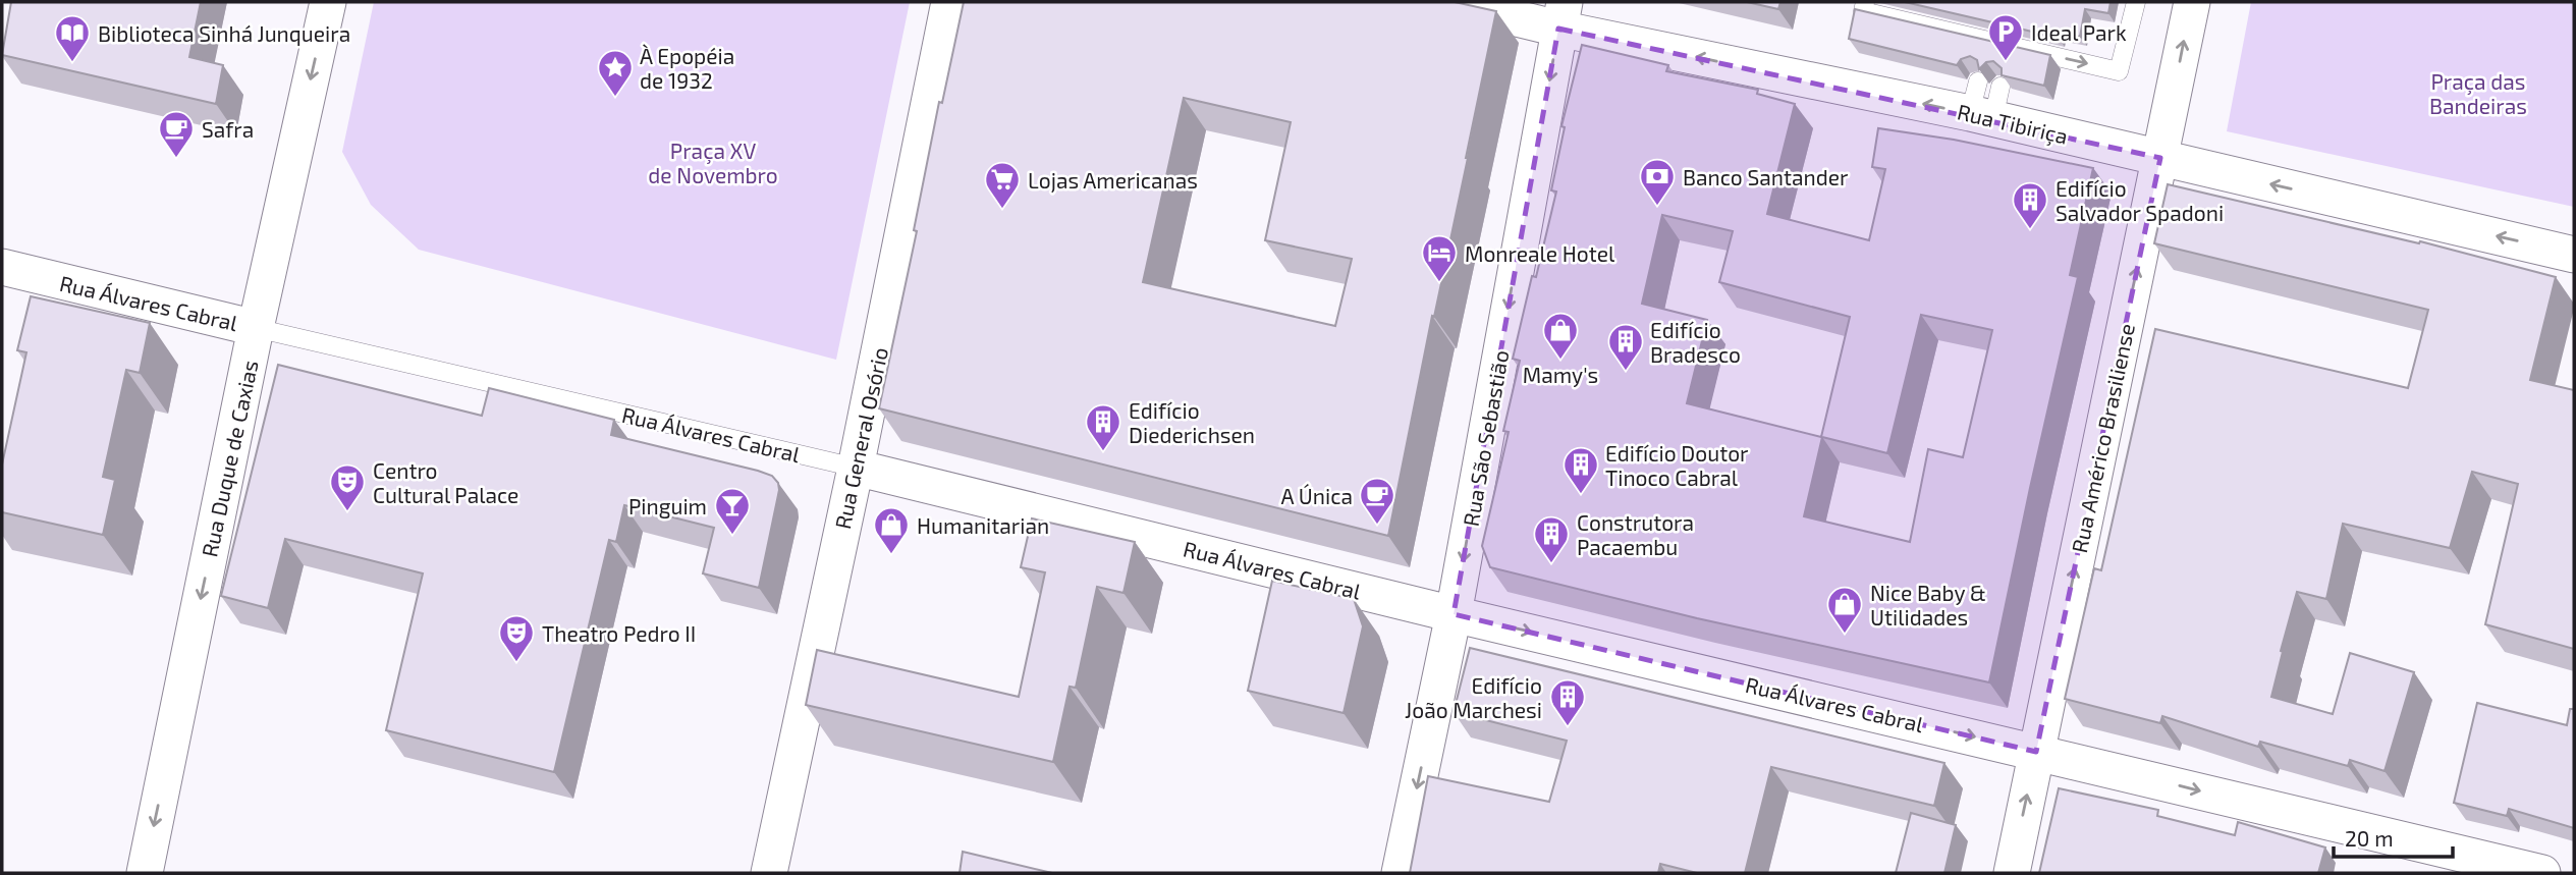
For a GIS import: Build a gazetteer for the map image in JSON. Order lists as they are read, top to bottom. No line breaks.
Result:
{"streets":{"street":["Rua Tibiriça","Rua Álvares Cabral","Rua General Osório","Rua São Sebastião","Rua Américo Brasiliense","Rua Duque de Caxias"]},"crossings":[["Rua Tibiriça","Rua São Sebastião"],["Rua Tibiriça","Rua Américo Brasiliense"],["Rua Álvares Cabral","Rua General Osório"],["Rua Álvares Cabral","Rua São Sebastião"],["Rua Álvares Cabral","Rua Américo Brasiliense"],["Rua Álvares Cabral","Rua Duque de Caxias"]],"one_way":["Rua Tibiriça","Rua Álvares Cabral","Rua São Sebastião","Rua Américo Brasiliense","Rua Duque de Caxias"],"parks":["Praça das Bandeiras","Praça XV de Novembro"],"places":{"parking":["Ideal Park"],"library":["Biblioteca Sinhá Junqueira"],"place":["À Epopéia de 1932"],"cafe":["Safra","A Única"],"bank":["Banco Santander"],"supermarket":["Lojas Americanas"],"building":["Edifício Salvador Spadoni","Edifício Bradesco","Edifício Diederichsen","Edifício Doutor Tinoco Cabral","Construtora Pacaembu","Edifício João Marchesi"],"hotel":["Monreale Hotel"],"shop":["Mamy's","Humanitarian","Nice Baby & Utilidades"],"theatre":["Centro Cultural Palace","Theatro Pedro II"],"bar":["Pinguim"]},"scale_bar":"20 m"}
